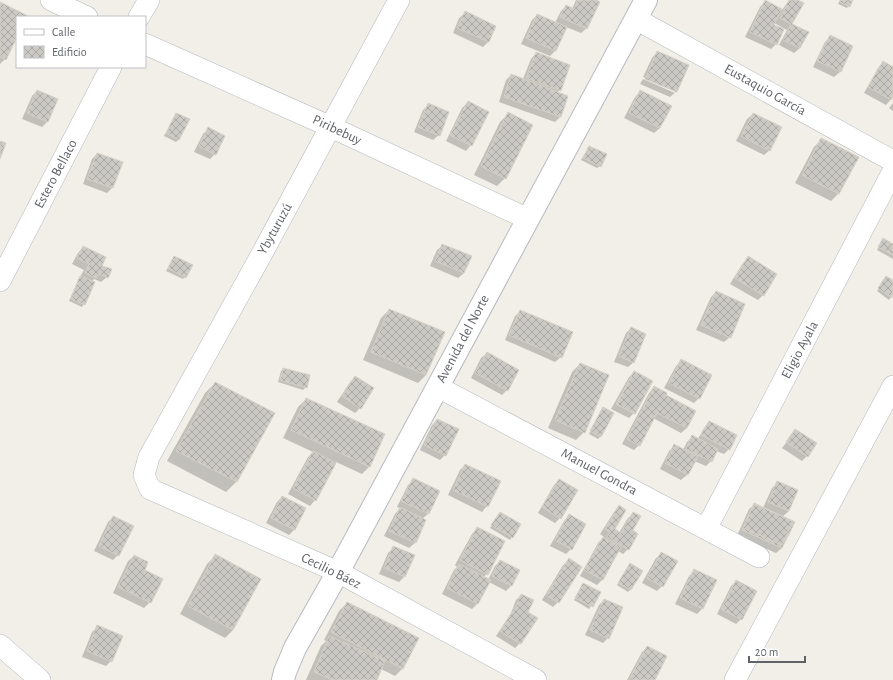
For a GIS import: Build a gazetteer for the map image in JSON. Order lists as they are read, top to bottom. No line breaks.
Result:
{"streets":{"street":["Eustaquio García","Piribebuy","Estero Bellaco","Ybyturuzú","Avenida del Norte","Eligio Ayala","Manuel Gondra","Cecilio Báez"]},"crossings":[["Eustaquio García","Avenida del Norte"],["Piribebuy","Ybyturuzú"],["Piribebuy","Avenida del Norte"],["Ybyturuzú","Cecilio Báez"],["Avenida del Norte","Manuel Gondra"],["Avenida del Norte","Cecilio Báez"],["Eligio Ayala","Manuel Gondra"]],"legend":["Calle","Edificio"],"scale_bar":"20 m"}
